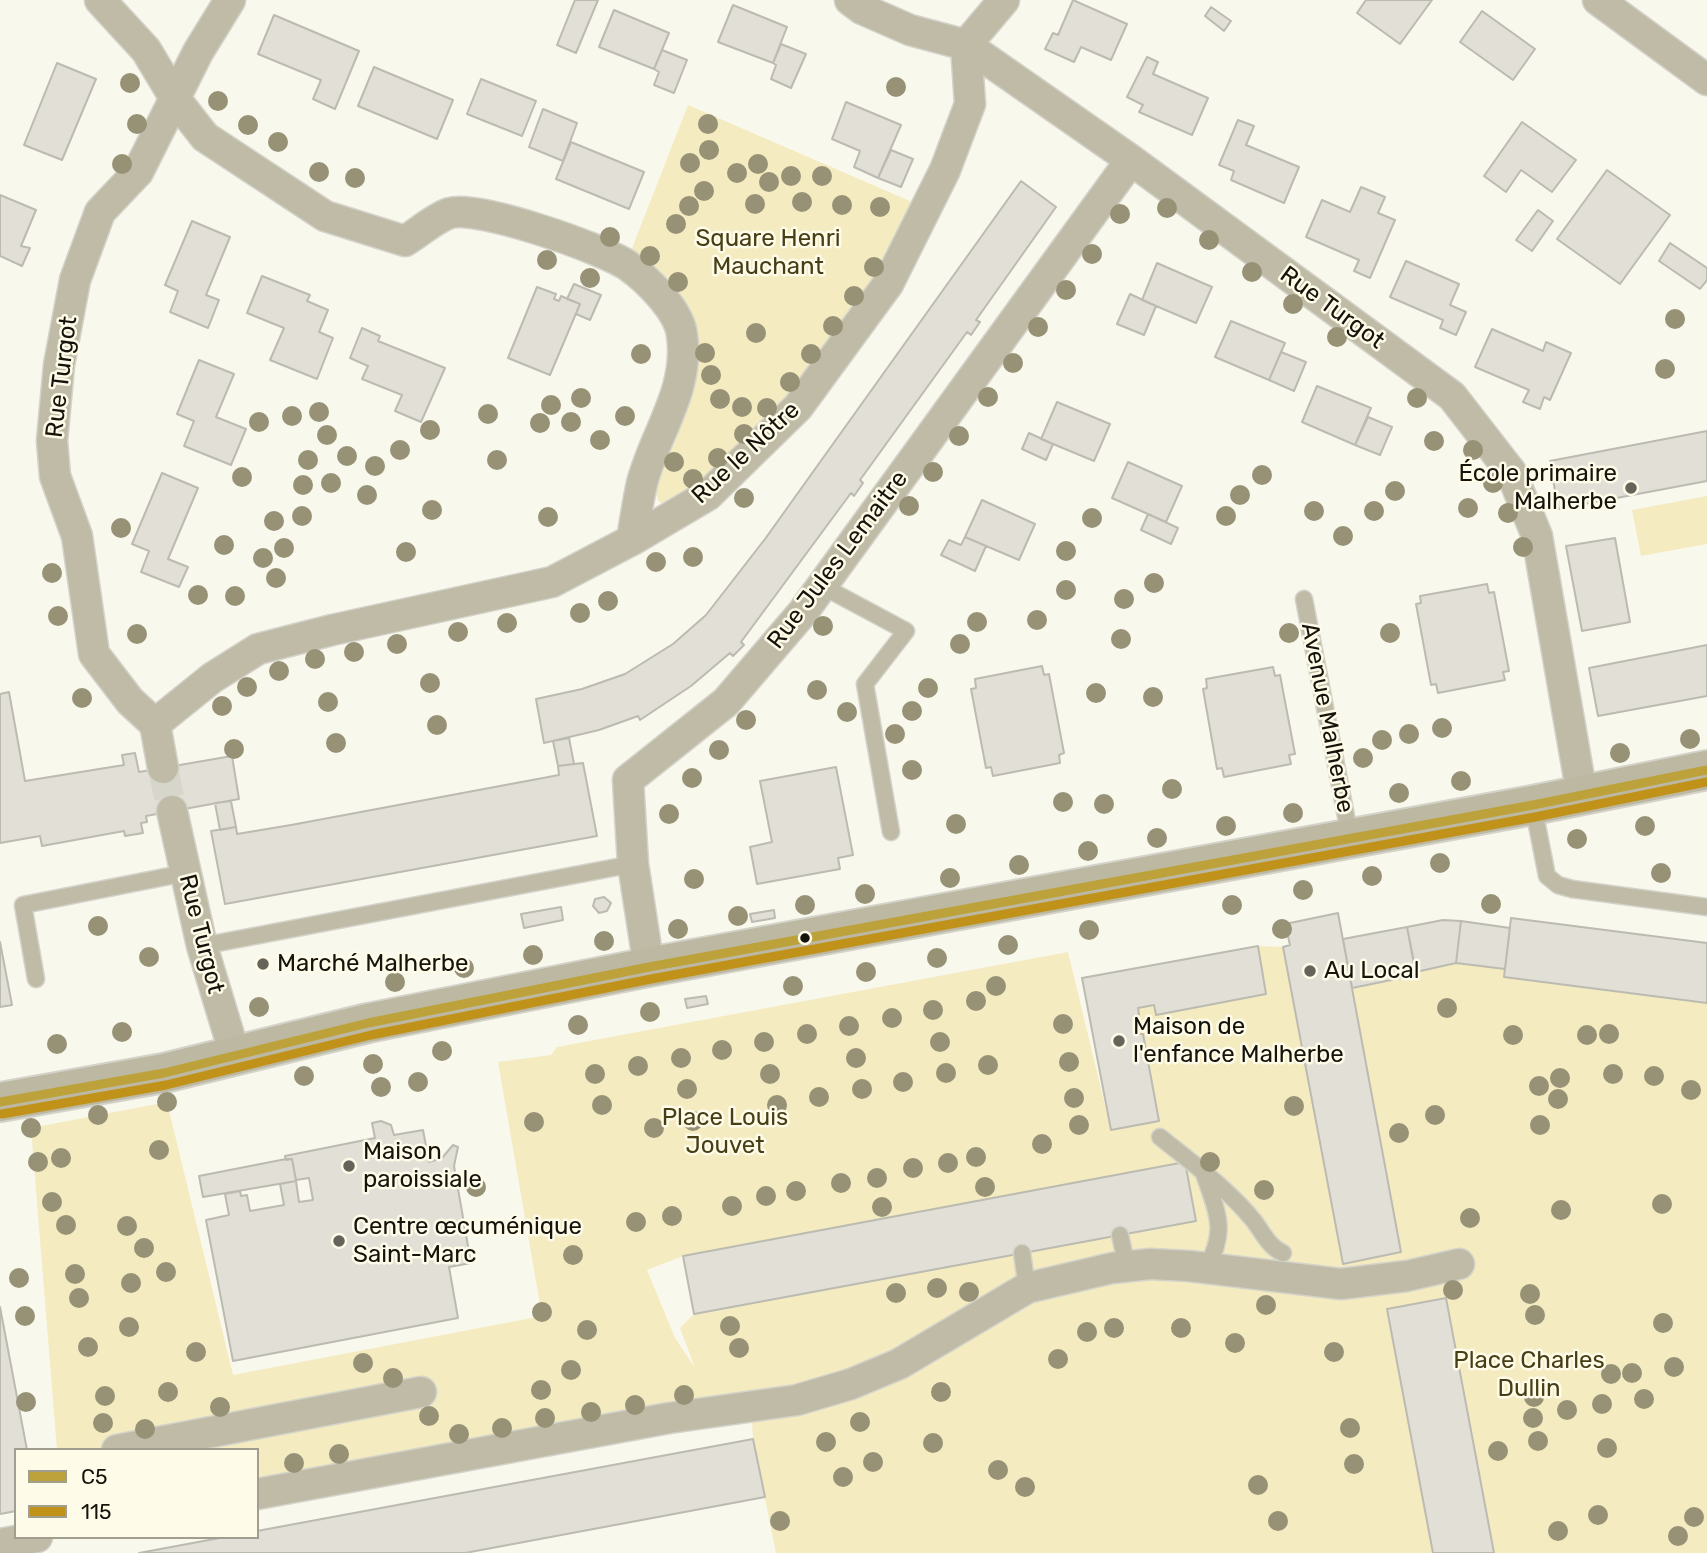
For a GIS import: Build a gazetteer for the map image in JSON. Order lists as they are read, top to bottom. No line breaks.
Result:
{"streets":{"street":["Rue Turgot","Rue le Nôtre","Rue Jules Lemaitre","Avenue Malherbe"]},"crossings":[["Rue Turgot","Rue le Nôtre"],["Rue Turgot","Rue Jules Lemaitre"],["Rue Turgot","Avenue Malherbe"],["Rue Jules Lemaitre","Avenue Malherbe"]],"parks":["Square Henri Mauchant","Place Louis Jouvet","Place Charles Dullin"],"places":["École primaire Malherbe","Marché Malherbe","Au Local","Maison de l'enfance Malherbe","Maison paroissiale","Centre œcuménique Saint-Marc"],"lines":["transit line C5","transit line 115"],"legend":["C5","115"]}
